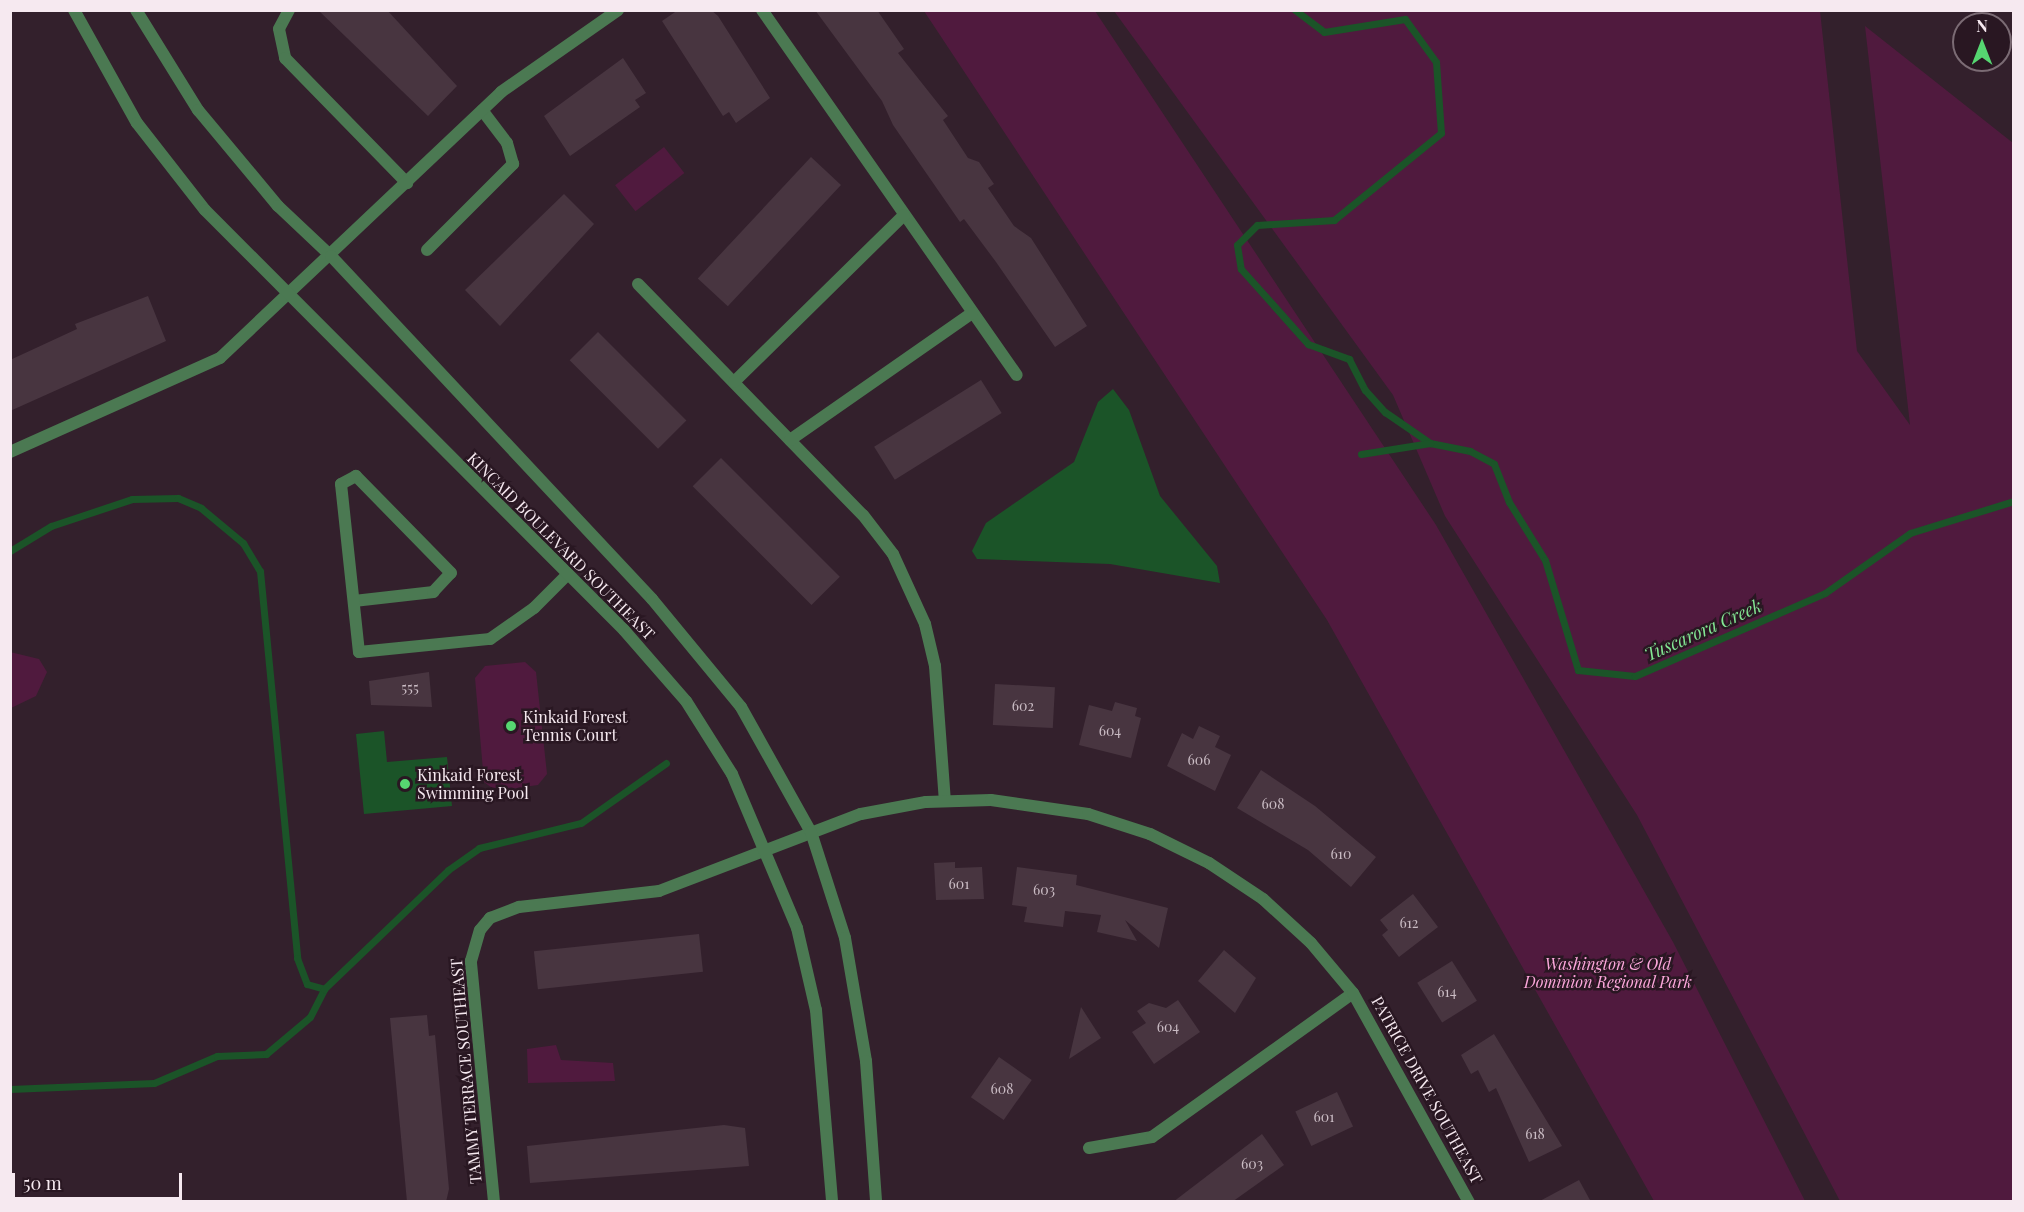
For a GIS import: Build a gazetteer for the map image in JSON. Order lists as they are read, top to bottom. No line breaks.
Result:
{"streets":{"street":["KINCAID BOULEVARD SOUTHEAST","TAMMY TERRACE SOUTHEAST","PATRICE DRIVE SOUTHEAST"]},"crossings":[["KINCAID BOULEVARD SOUTHEAST","TAMMY TERRACE SOUTHEAST"],["KINCAID BOULEVARD SOUTHEAST","PATRICE DRIVE SOUTHEAST"],["TAMMY TERRACE SOUTHEAST","PATRICE DRIVE SOUTHEAST"]],"water":["Tuscarora Creek"],"parks":["Washington & Old Dominion Regional Park"],"places":["Kinkaid Forest Tennis Court","Kinkaid Forest Swimming Pool"],"house_numbers":["555","602","604","606","608","610","601","603","612","614","604","608","601","618","603"],"scale_bar":"50 m","north":"top"}
